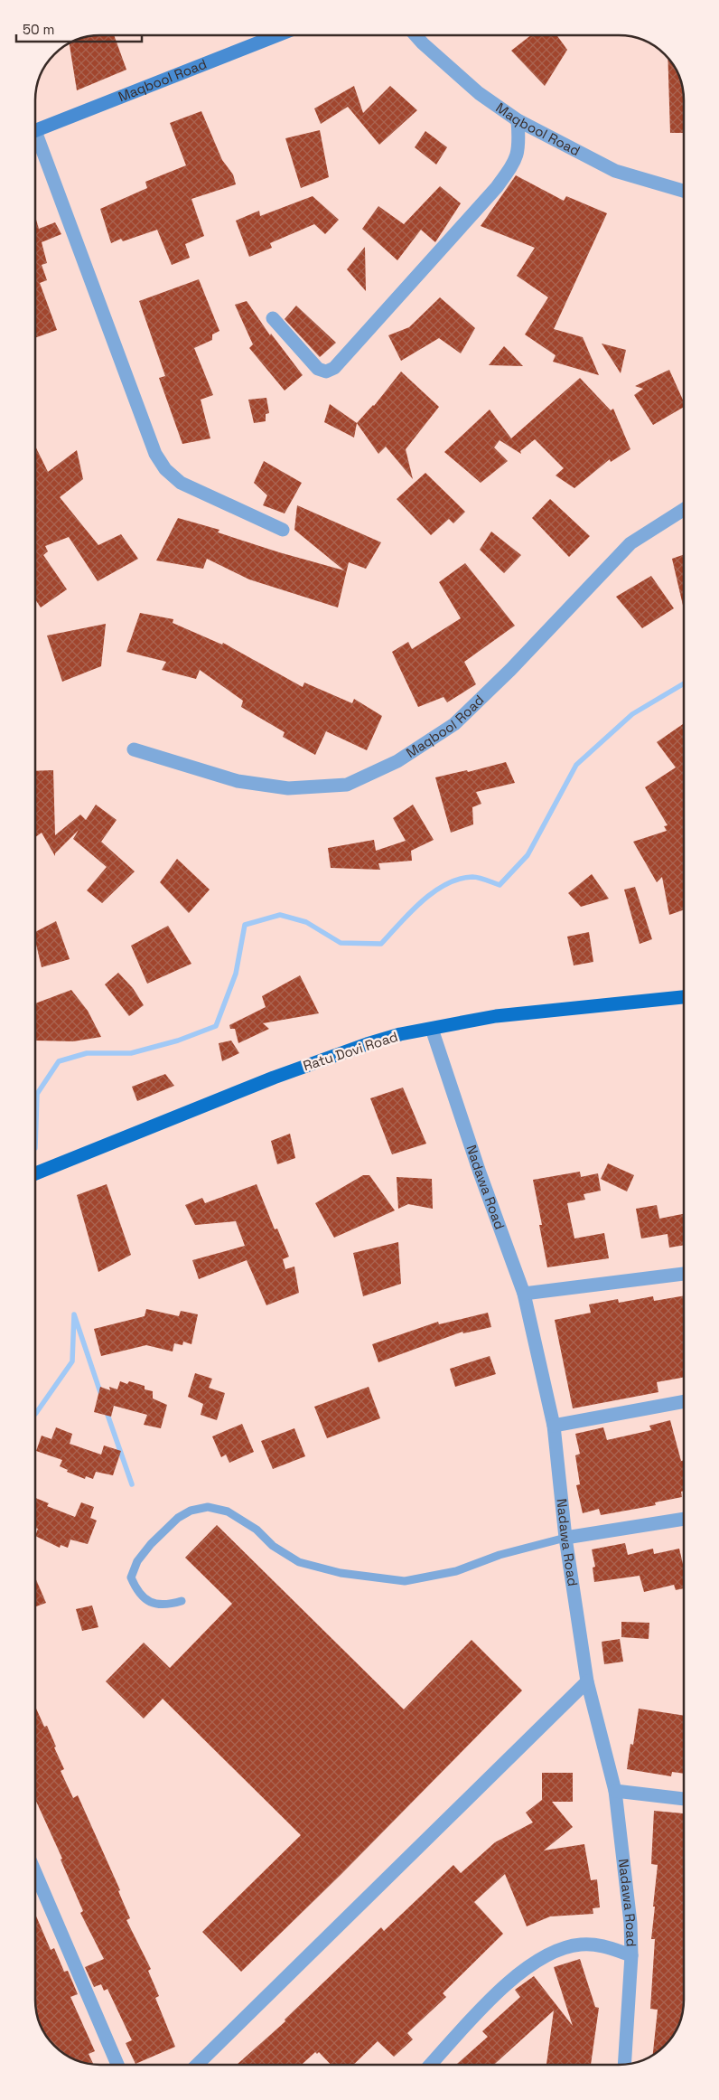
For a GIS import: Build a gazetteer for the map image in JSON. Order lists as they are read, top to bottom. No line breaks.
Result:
{"streets":{"main road":["Ratu Dovi Road"],"street":["Maqbool Road","Nadawa Road"]},"crossings":[["Ratu Dovi Road","Nadawa Road"]],"scale_bar":"50 m"}
